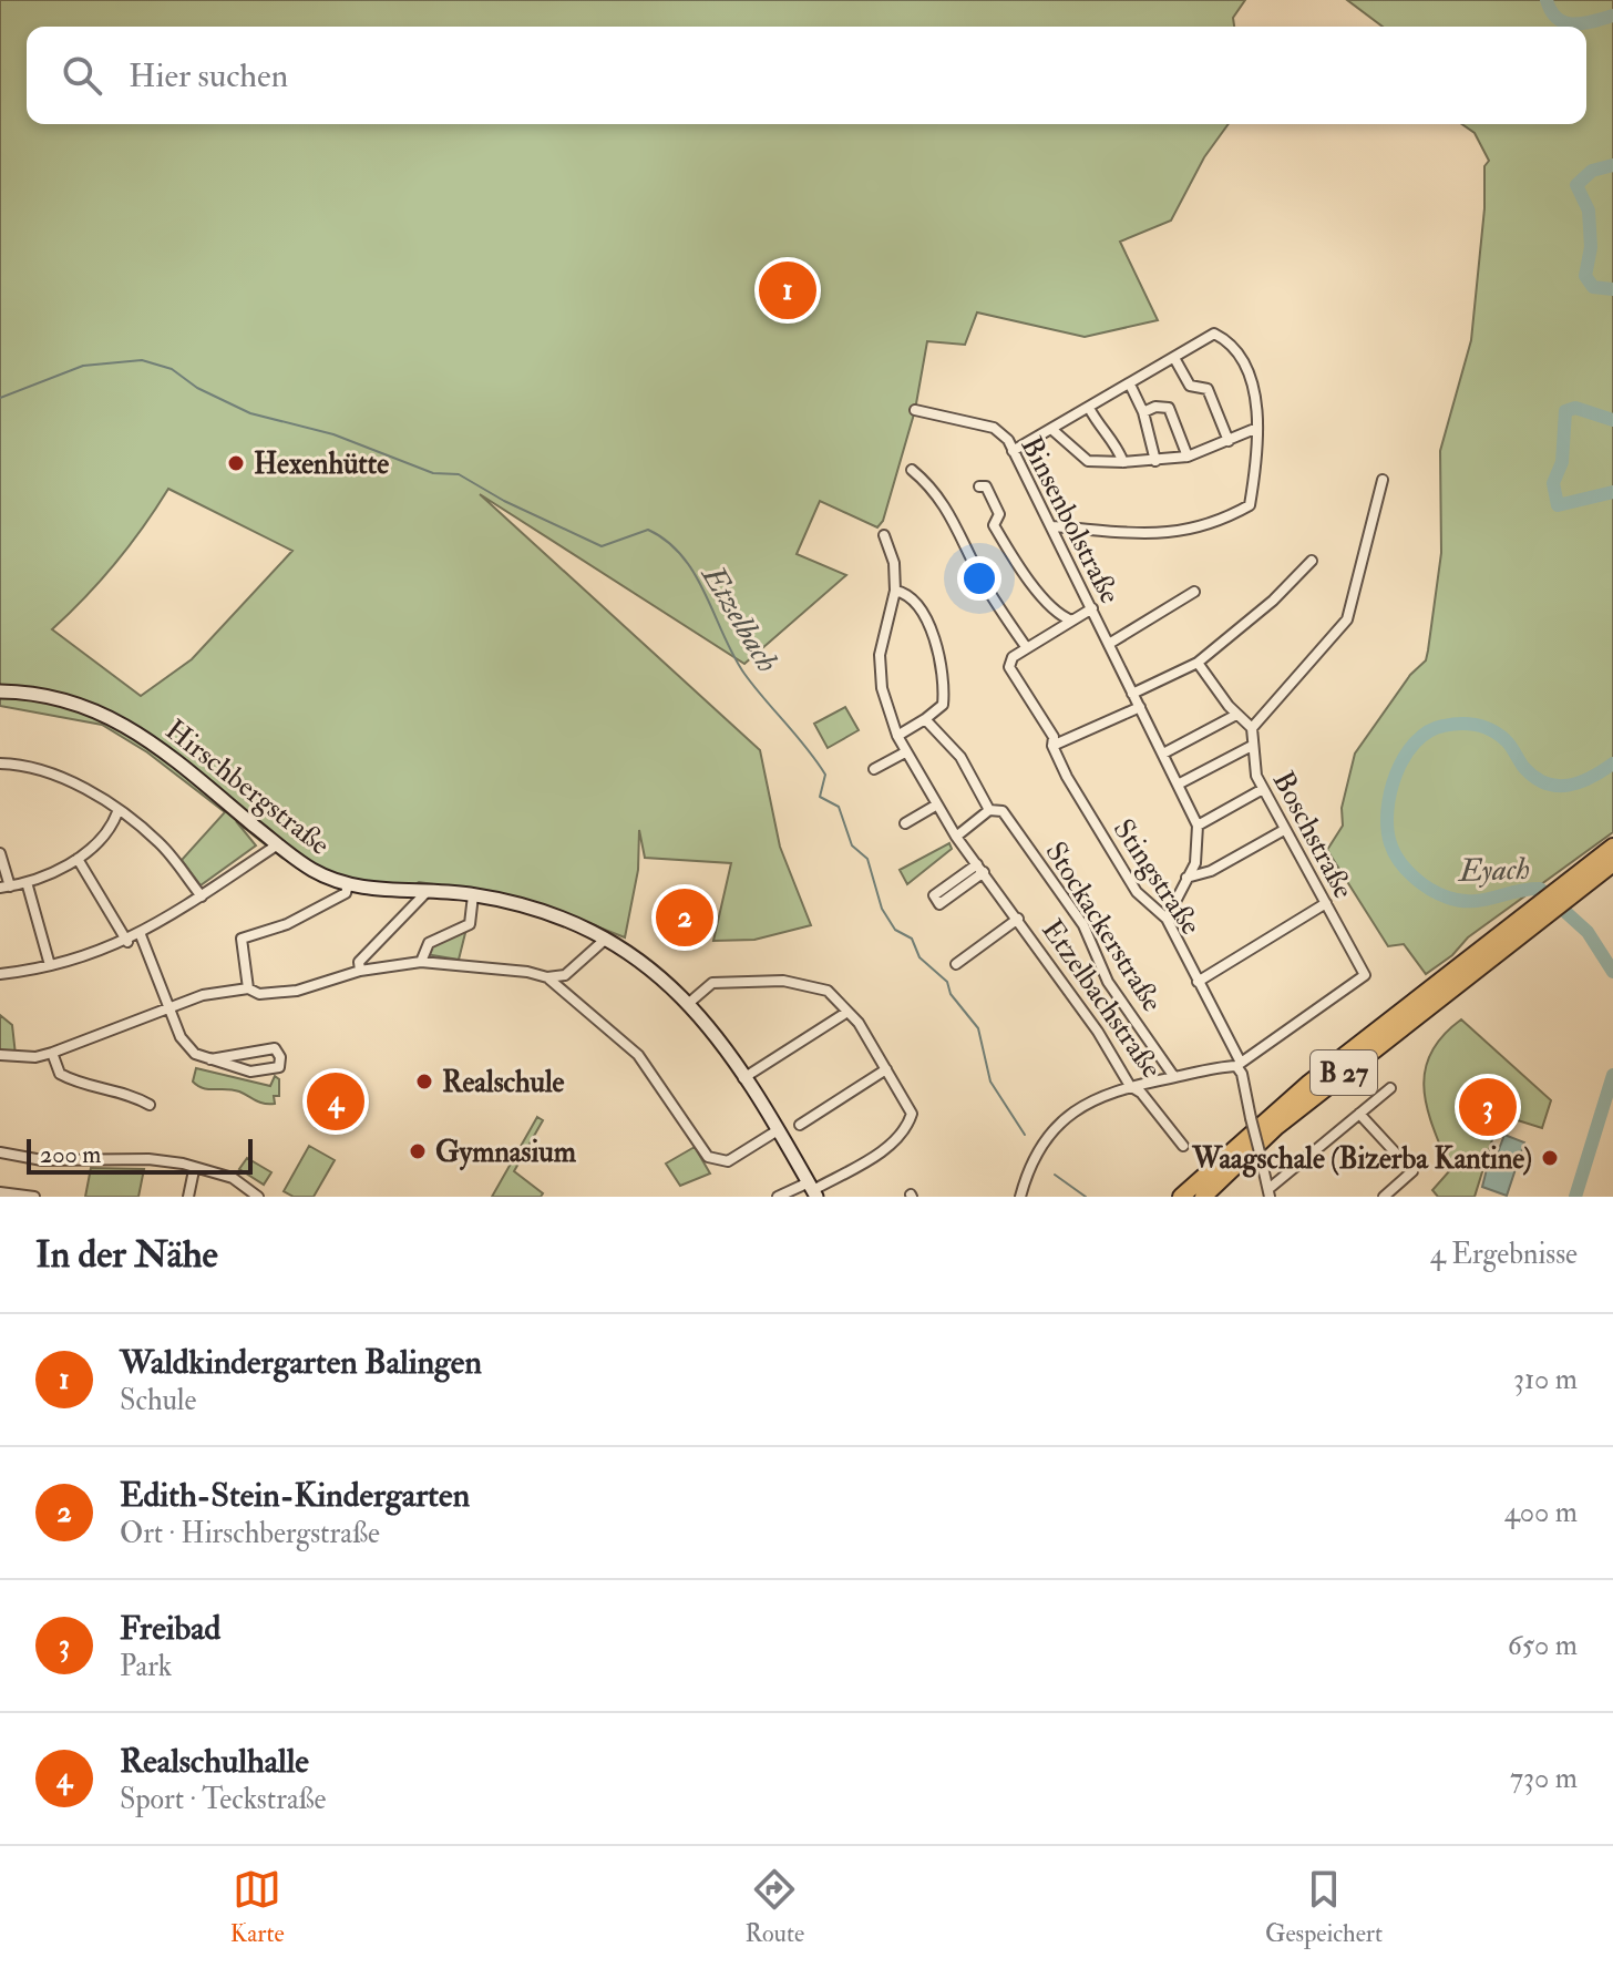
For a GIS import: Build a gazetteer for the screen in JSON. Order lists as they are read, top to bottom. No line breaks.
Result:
{"streets":{"highway":["B 27"],"street":["Binsenbolstraße","Hirschbergstraße","Boschstraße","Stingstraße","Stockackerstraße","Etzelbachstraße"]},"crossings":[["Boschstraße","Stingstraße"]],"water":["Etzelbach","Eyach"],"places":["Hexenhütte","Realschule","Gymnasium","Waagschale (Bizerba Kantine)"],"scale_bar":"200 m","page":{"search":"Hier suchen","pins":["1","2","4","3"],"scale":"200 m","heading":["In der Nähe","4 Ergebnisse"],"list":[{"mark":"1","name":"Waldkindergarten Balingen","note":"Schule","value":"310 m"},{"mark":"2","name":"Edith-Stein-Kindergarten","note":"Ort · Hirschbergstraße","value":"400 m"},{"mark":"3","name":"Freibad","note":"Park","value":"650 m"},{"mark":"4","name":"Realschulhalle","note":"Sport · Teckstraße","value":"730 m"}],"nav":["Karte","Route","Gespeichert"]}}
